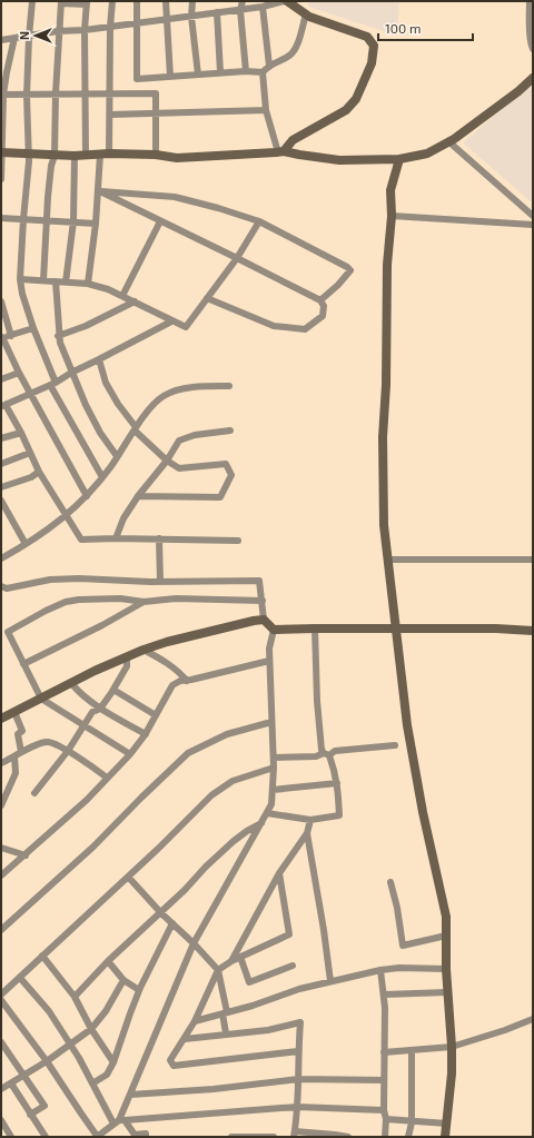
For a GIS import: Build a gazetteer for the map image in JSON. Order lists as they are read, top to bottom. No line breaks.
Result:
{"scale_bar":"100 m","north":"left"}
